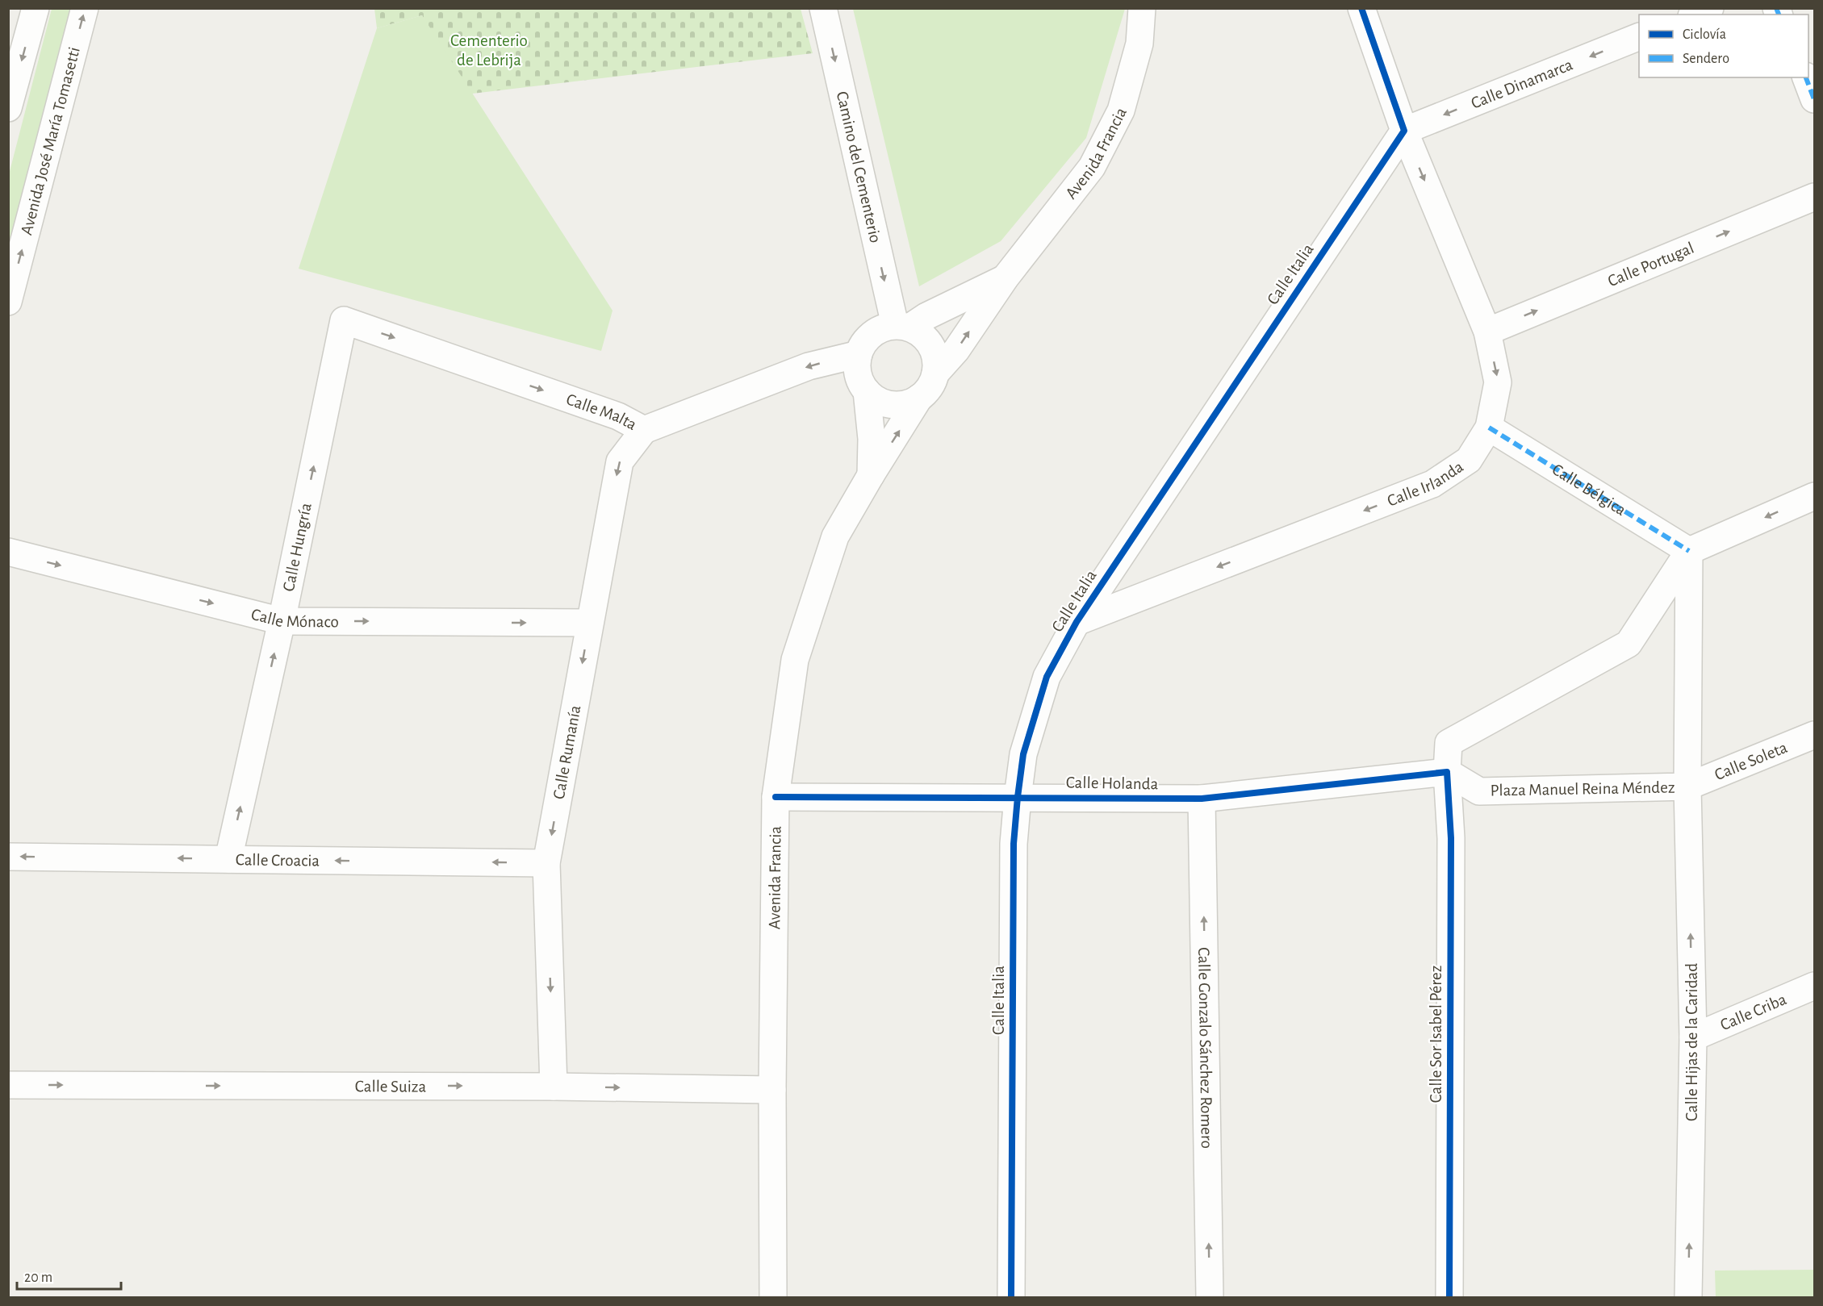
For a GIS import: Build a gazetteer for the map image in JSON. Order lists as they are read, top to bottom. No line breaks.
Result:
{"streets":{"street":["Calle Dinamarca","Avenida José María Tomasetti","Avenida Francia","Camino del Cementerio","Calle Portugal","Calle Italia","Calle Malta","Calle Irlanda","Calle Bélgica","Calle Hungría","Calle Mónaco","Calle Rumanía","Calle Soleta","Calle Holanda","Plaza Manuel Reina Méndez","Calle Croacia","Calle Criba","Calle Sor Isabel Pérez","Calle Hijas de la Caridad","Calle Gonzalo Sánchez Romero","Calle Suiza"]},"crossings":[["Calle Dinamarca","Calle Italia"],["Calle Dinamarca","Calle Irlanda"],["Avenida Francia","Camino del Cementerio"],["Avenida Francia","Calle Malta"],["Avenida Francia","Calle Holanda"],["Avenida Francia","Calle Suiza"],["Camino del Cementerio","Calle Malta"],["Calle Portugal","Calle Irlanda"],["Calle Italia","Calle Irlanda"],["Calle Italia","Calle Holanda"],["Calle Malta","Calle Hungría"],["Calle Malta","Calle Rumanía"],["Calle Irlanda","Calle Bélgica"],["Calle Bélgica","Plaza Manuel Reina Méndez"],["Calle Hungría","Calle Mónaco"],["Calle Hungría","Calle Croacia"],["Calle Mónaco","Calle Rumanía"],["Calle Rumanía","Calle Croacia"],["Calle Rumanía","Calle Suiza"],["Calle Soleta","Plaza Manuel Reina Méndez"],["Calle Soleta","Calle Hijas de la Caridad"],["Calle Holanda","Plaza Manuel Reina Méndez"],["Calle Holanda","Calle Sor Isabel Pérez"],["Calle Holanda","Calle Gonzalo Sánchez Romero"],["Plaza Manuel Reina Méndez","Calle Sor Isabel Pérez"],["Plaza Manuel Reina Méndez","Calle Hijas de la Caridad"],["Calle Criba","Calle Hijas de la Caridad"]],"one_way":["Calle Dinamarca","Camino del Cementerio","Calle Portugal","Calle Hungría","Calle Mónaco","Calle Rumanía","Calle Croacia","Calle Hijas de la Caridad","Calle Gonzalo Sánchez Romero","Calle Suiza"],"parks":["Cementerio de Lebrija"],"legend":["Ciclovía","Sendero"],"scale_bar":"20 m"}
